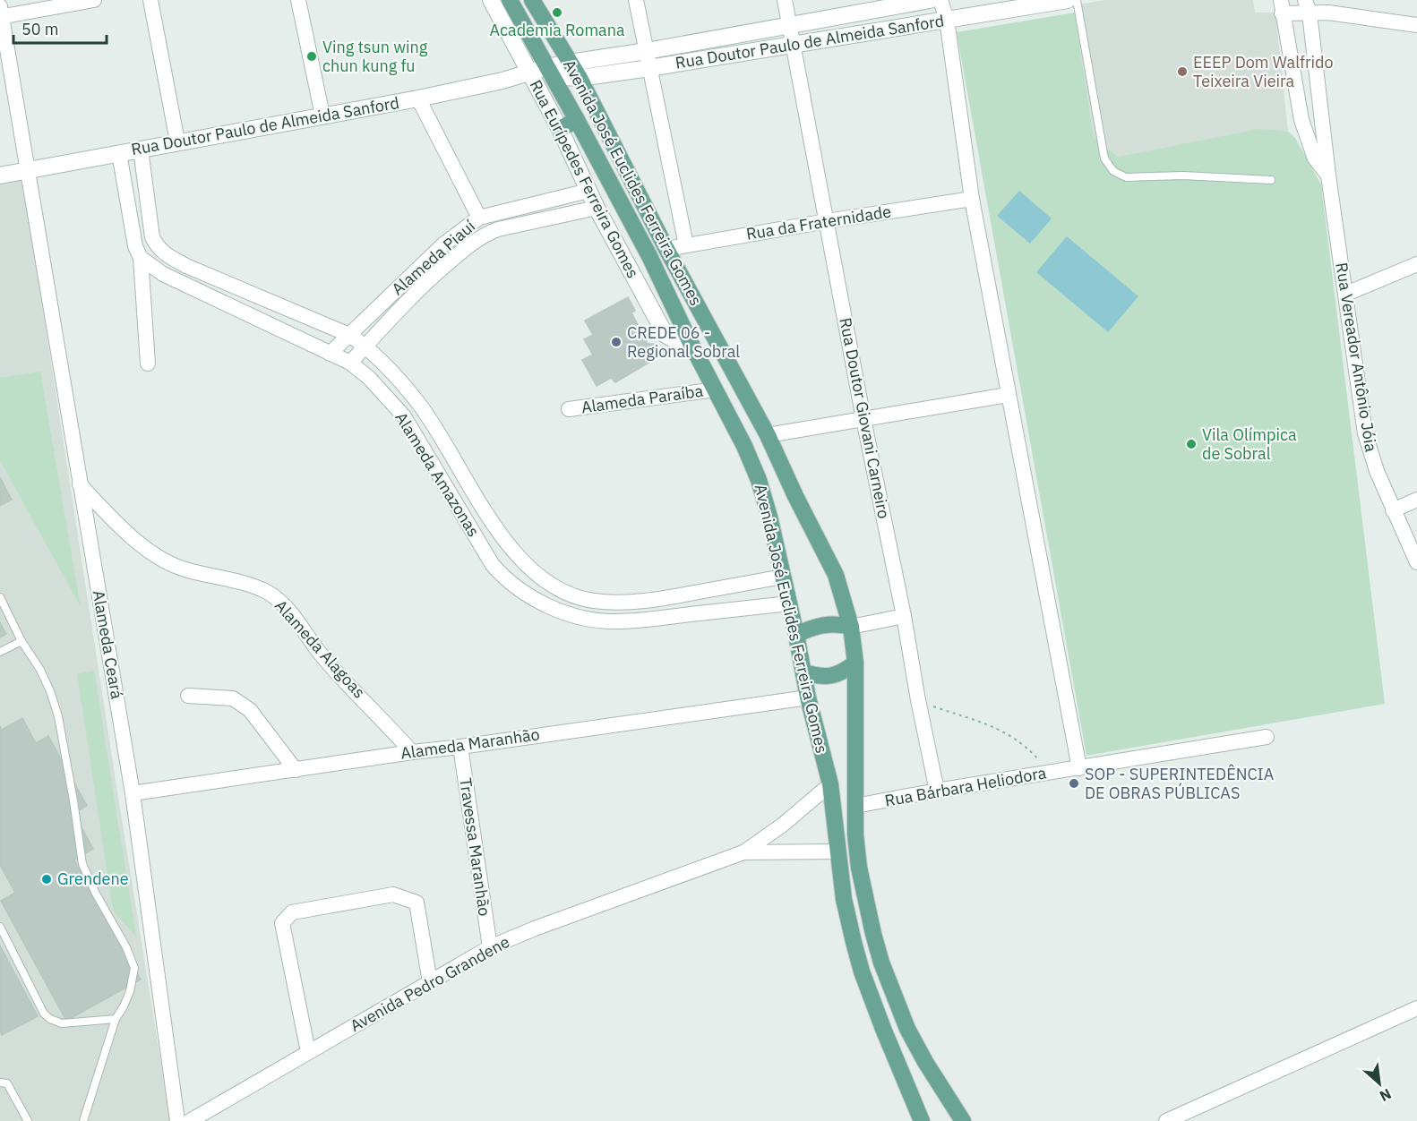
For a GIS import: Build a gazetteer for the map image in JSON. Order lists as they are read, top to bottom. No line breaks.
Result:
{"streets":{"main road":["Avenida José Euclides Ferreira Gomes"],"street":["Rua Doutor Paulo de Almeida Sanford","Rua Eurípedes Ferreira Gomes","Rua da Fraternidade","Alameda Piauí","Rua Vereador Antônio Jóia","Alameda Paraíba","Rua Doutor Giovani Carneiro","Alameda Amazonas","Alameda Ceará","Alameda Alagoas","Alameda Maranhão","Rua Bárbara Heliodora","Travessa Maranhão","Avenida Pedro Grandene"]},"crossings":[["Rua Doutor Paulo de Almeida Sanford","Rua Eurípedes Ferreira Gomes"],["Rua Doutor Paulo de Almeida Sanford","Avenida José Euclides Ferreira Gomes"],["Rua Doutor Paulo de Almeida Sanford","Rua Doutor Giovani Carneiro"],["Rua Doutor Paulo de Almeida Sanford","Alameda Amazonas"],["Rua Doutor Paulo de Almeida Sanford","Alameda Ceará"],["Rua Eurípedes Ferreira Gomes","Avenida José Euclides Ferreira Gomes"],["Rua Eurípedes Ferreira Gomes","Alameda Piauí"],["Avenida José Euclides Ferreira Gomes","Rua da Fraternidade"],["Avenida José Euclides Ferreira Gomes","Alameda Paraíba"],["Avenida José Euclides Ferreira Gomes","Alameda Amazonas"],["Avenida José Euclides Ferreira Gomes","Alameda Maranhão"],["Avenida José Euclides Ferreira Gomes","Rua Bárbara Heliodora"],["Avenida José Euclides Ferreira Gomes","Avenida Pedro Grandene"],["Rua da Fraternidade","Rua Doutor Giovani Carneiro"],["Alameda Piauí","Alameda Amazonas"],["Rua Doutor Giovani Carneiro","Rua Bárbara Heliodora"],["Alameda Ceará","Alameda Alagoas"],["Alameda Ceará","Alameda Maranhão"],["Alameda Alagoas","Alameda Maranhão"],["Alameda Maranhão","Travessa Maranhão"],["Travessa Maranhão","Avenida Pedro Grandene"]],"places":["Academia Romana","Ving tsun wing chun kung fu","EEEP Dom Walfrido Teixeira Vieira","CREDE 06 - Regional Sobral","Vila Olímpica de Sobral","SOP - SUPERINTEDÊNCIA DE OBRAS PÚBLICAS","Grendene"],"scale_bar":"50 m","north":"bottom right"}
